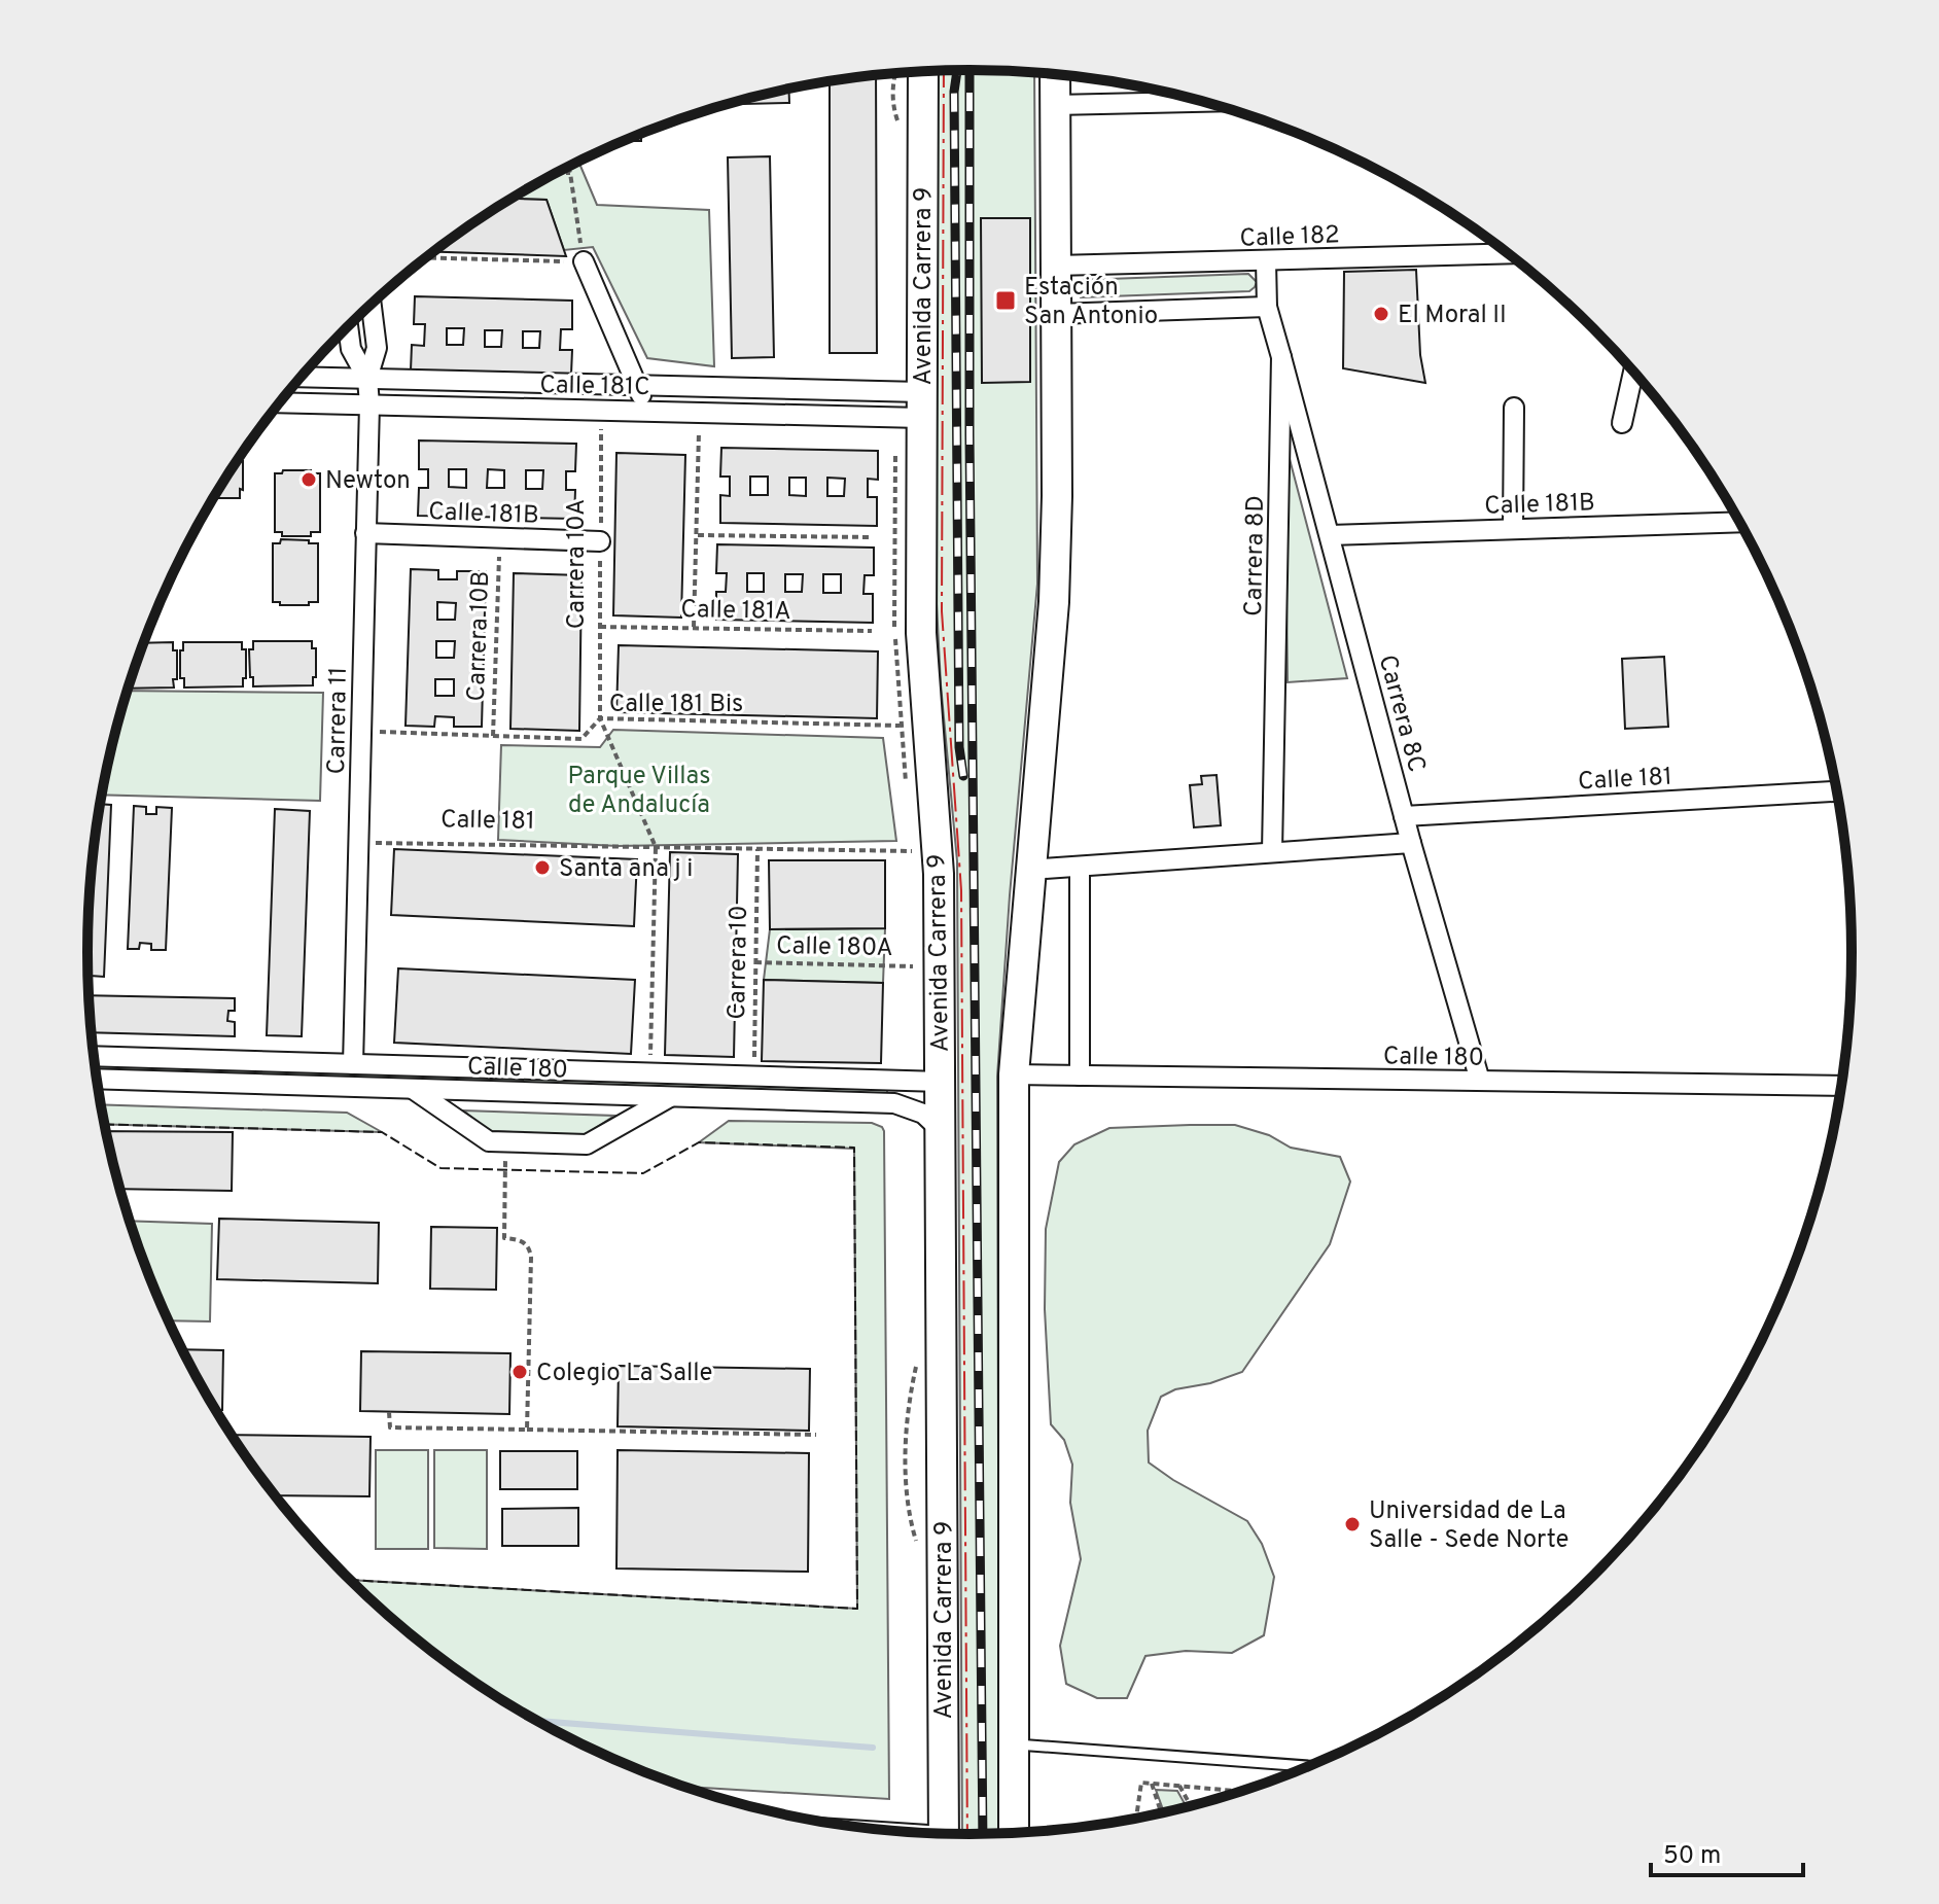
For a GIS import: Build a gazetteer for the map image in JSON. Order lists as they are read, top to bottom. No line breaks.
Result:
{"streets":{"main road":["Avenida Carrera 9"],"street":["Calle 182","Calle 181C","Calle 181B","Carrera 8D","Carrera 8C","Carrera 11","Calle 181","Calle 180"],"path":["Carrera 10A","Calle 181A","Carrera 10B","Calle 181 Bis","Calle 180A","Carrera 10"]},"crossings":[["Calle 182","Carrera 8D"],["Avenida Carrera 9","Calle 181C"],["Avenida Carrera 9","Calle 180"],["Calle 181C","Carrera 10A"],["Calle 181C","Carrera 11"],["Calle 181B","Carrera 10A"],["Calle 181B","Carrera 10B"],["Calle 181B","Carrera 8C"],["Calle 181B","Carrera 11"],["Carrera 8D","Carrera 8C"],["Carrera 10A","Calle 181A"],["Carrera 10A","Calle 181 Bis"],["Carrera 10B","Calle 181 Bis"],["Calle 181 Bis","Carrera 11"],["Carrera 8C","Calle 181"],["Carrera 8C","Calle 180"],["Carrera 11","Calle 181"],["Carrera 11","Calle 180"],["Calle 181","Carrera 10"],["Calle 180A","Carrera 10"],["Carrera 10","Calle 180"]],"parks":["Parque Villas de Andalucía"],"places":{"transit":["Estación San Antonio"],"other":["El Moral II","Newton","Santa ana j i","Colegio La Salle","Universidad de La Salle - Sede Norte"]},"scale_bar":"50 m"}
